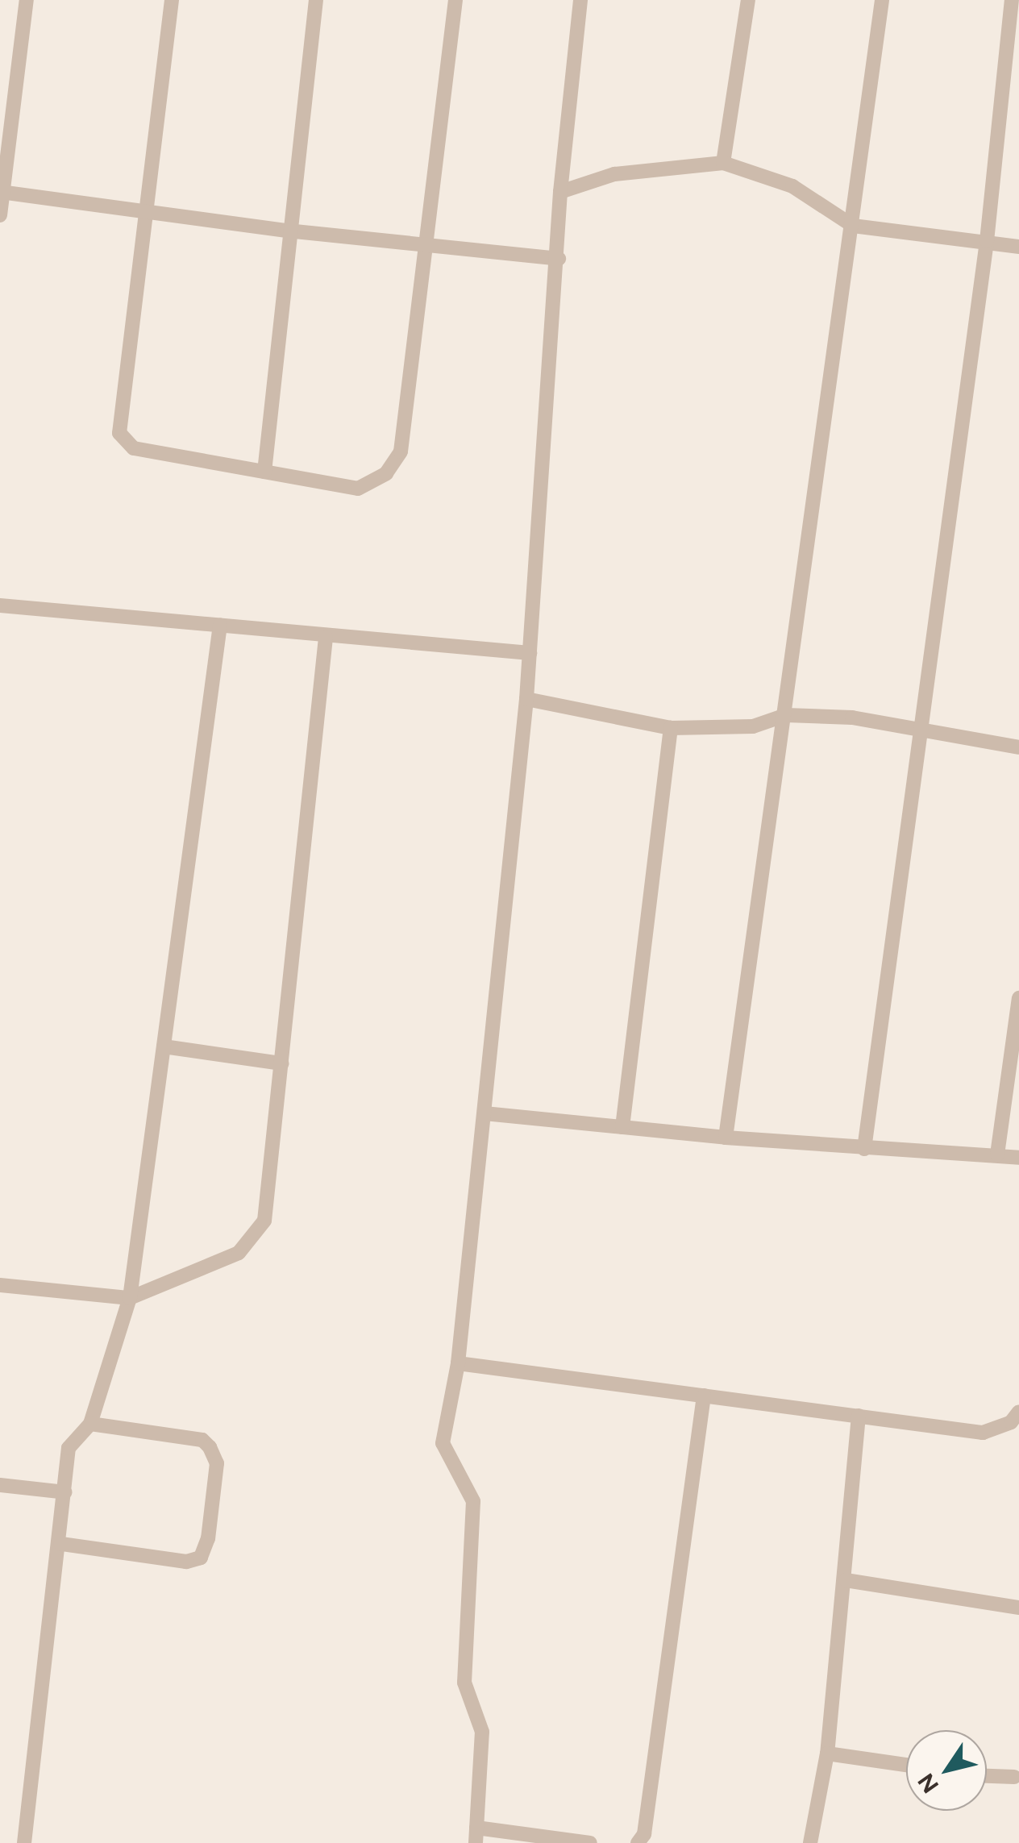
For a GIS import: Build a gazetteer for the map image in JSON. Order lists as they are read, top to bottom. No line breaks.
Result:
{"north":"bottom left"}
